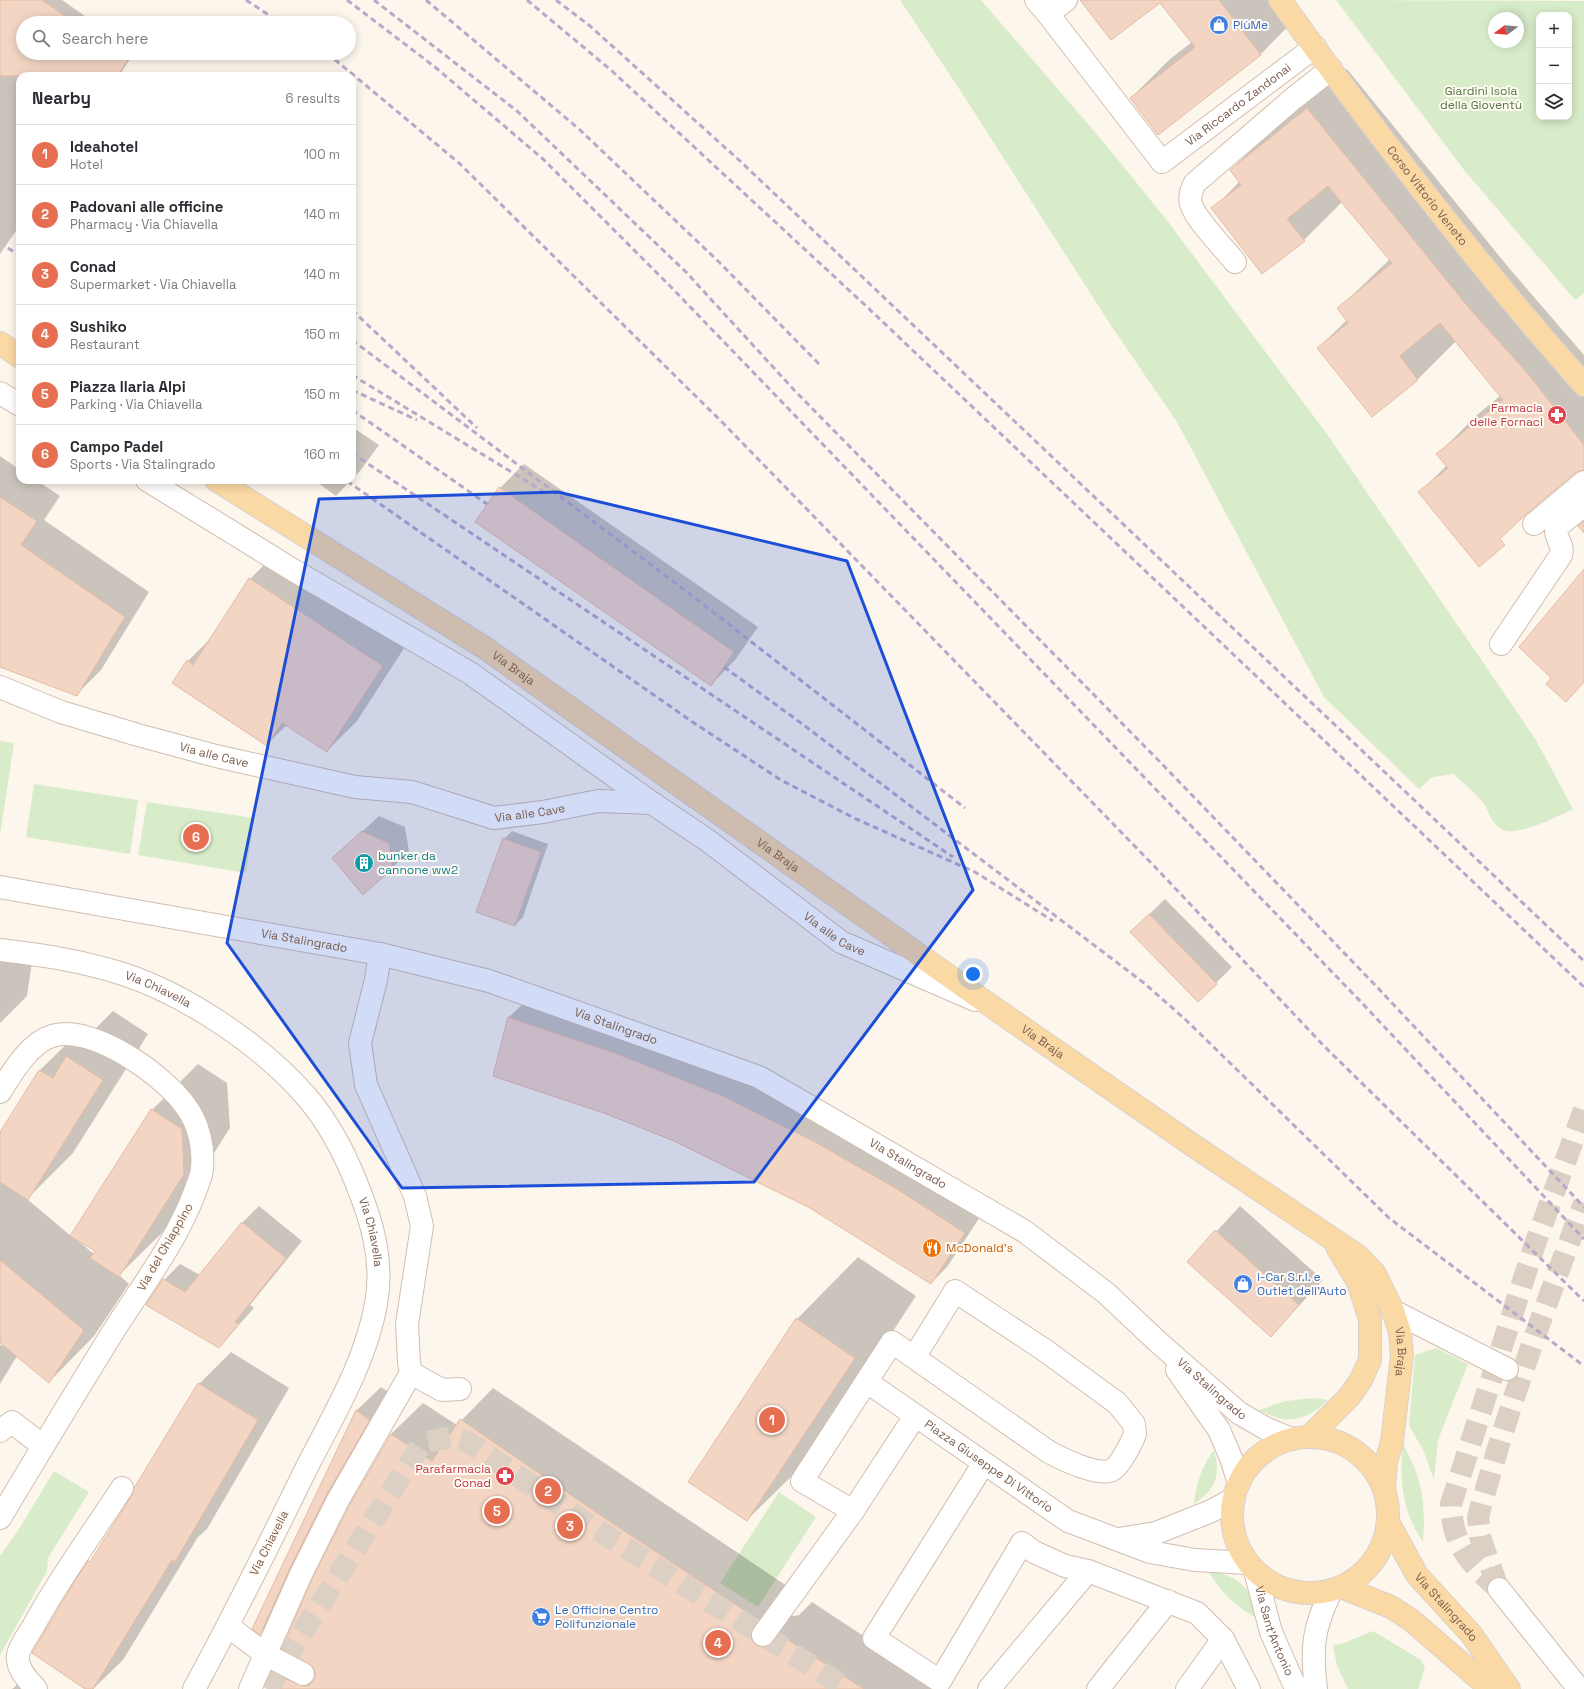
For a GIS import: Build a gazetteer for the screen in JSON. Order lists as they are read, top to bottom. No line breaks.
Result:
{"streets":{"main road":["Corso Vittorio Veneto","Via Braja","Via Stalingrado"],"street":["Via Riccardo Zandonai","Via alle Cave","Via Chiavella","Via del Chiappino","Piazza Giuseppe Di Vittorio","Via Sant'Antonio"]},"crossings":[["Via Riccardo Zandonai","Corso Vittorio Veneto"],["Via Braja","Via alle Cave"],["Via Braja","Via Stalingrado"],["Via Stalingrado","Piazza Giuseppe Di Vittorio"],["Piazza Giuseppe Di Vittorio","Via Sant'Antonio"]],"parks":["Giardini Isola della Gioventù"],"places":{"shop":["PiùMe","i-Car S.r.l. e Outlet dell'Auto"],"pharmacy":["Farmacia delle Fornaci","Parafarmacia Conad"],"building":["bunker da cannone ww2"],"restaurant":["McDonald's"],"supermarket":["Le Officine Centro Polifunzionale"]},"north":"left","page":{"map_buttons":["+","−"],"search":"Search here","heading":["Nearby","6 results"],"list":[{"mark":"1","name":"Ideahotel","note":"Hotel","value":"100 m"},{"mark":"2","name":"Padovani alle officine","note":"Pharmacy · Via Chiavella","value":"140 m"},{"mark":"3","name":"Conad","note":"Supermarket · Via Chiavella","value":"140 m"},{"mark":"4","name":"Sushiko","note":"Restaurant","value":"150 m"},{"mark":"5","name":"Piazza Ilaria Alpi","note":"Parking · Via Chiavella","value":"150 m"},{"mark":"6","name":"Campo Padel","note":"Sports · Via Stalingrado","value":"160 m"}],"pins":["6","1","2","5","3","4"]}}
